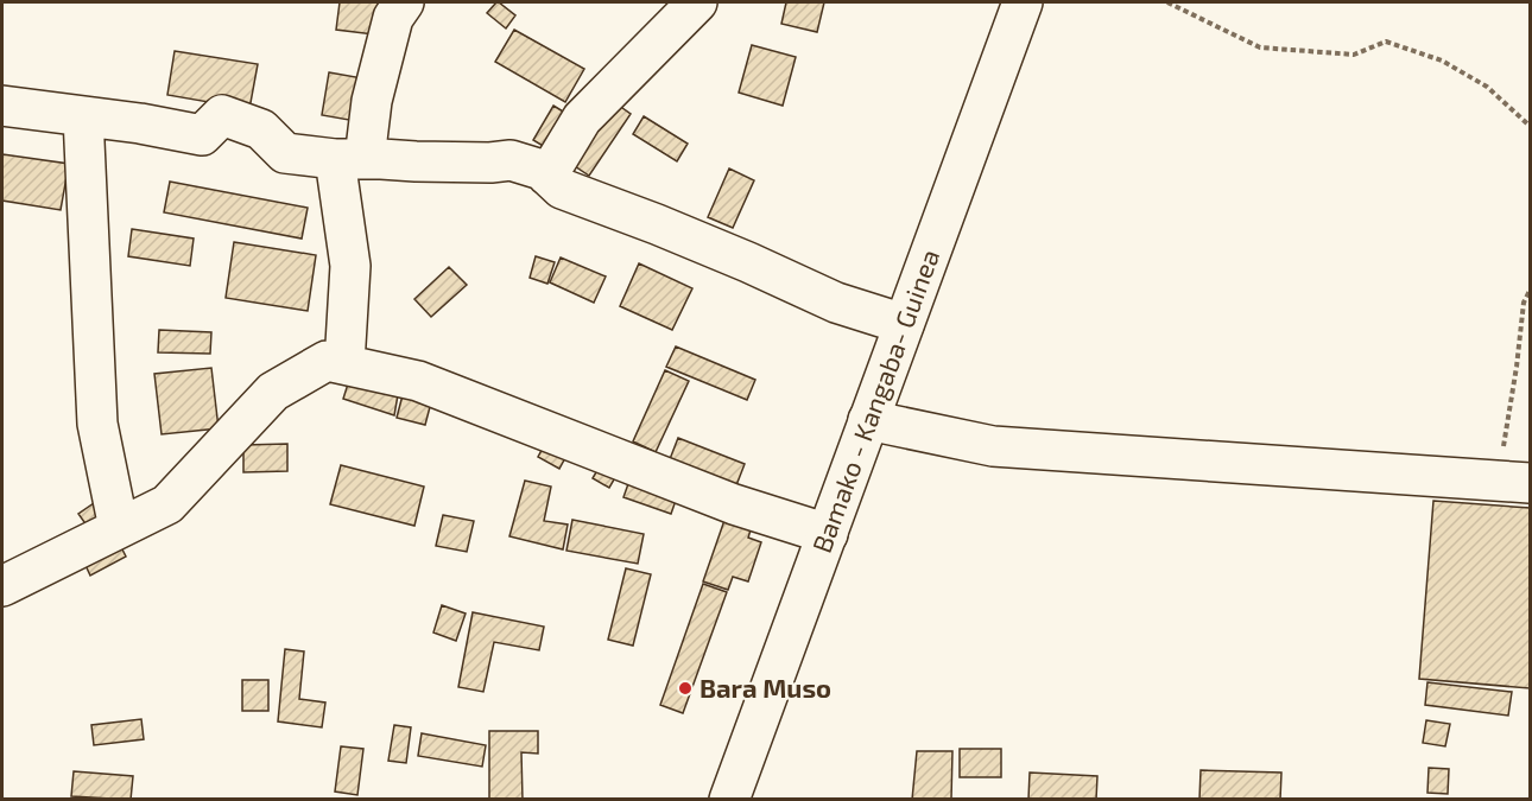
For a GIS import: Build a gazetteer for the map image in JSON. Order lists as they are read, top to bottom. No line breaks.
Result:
{"streets":{"street":["Bamako - Kangaba- Guinea"]},"places":["Bara Muso"]}
